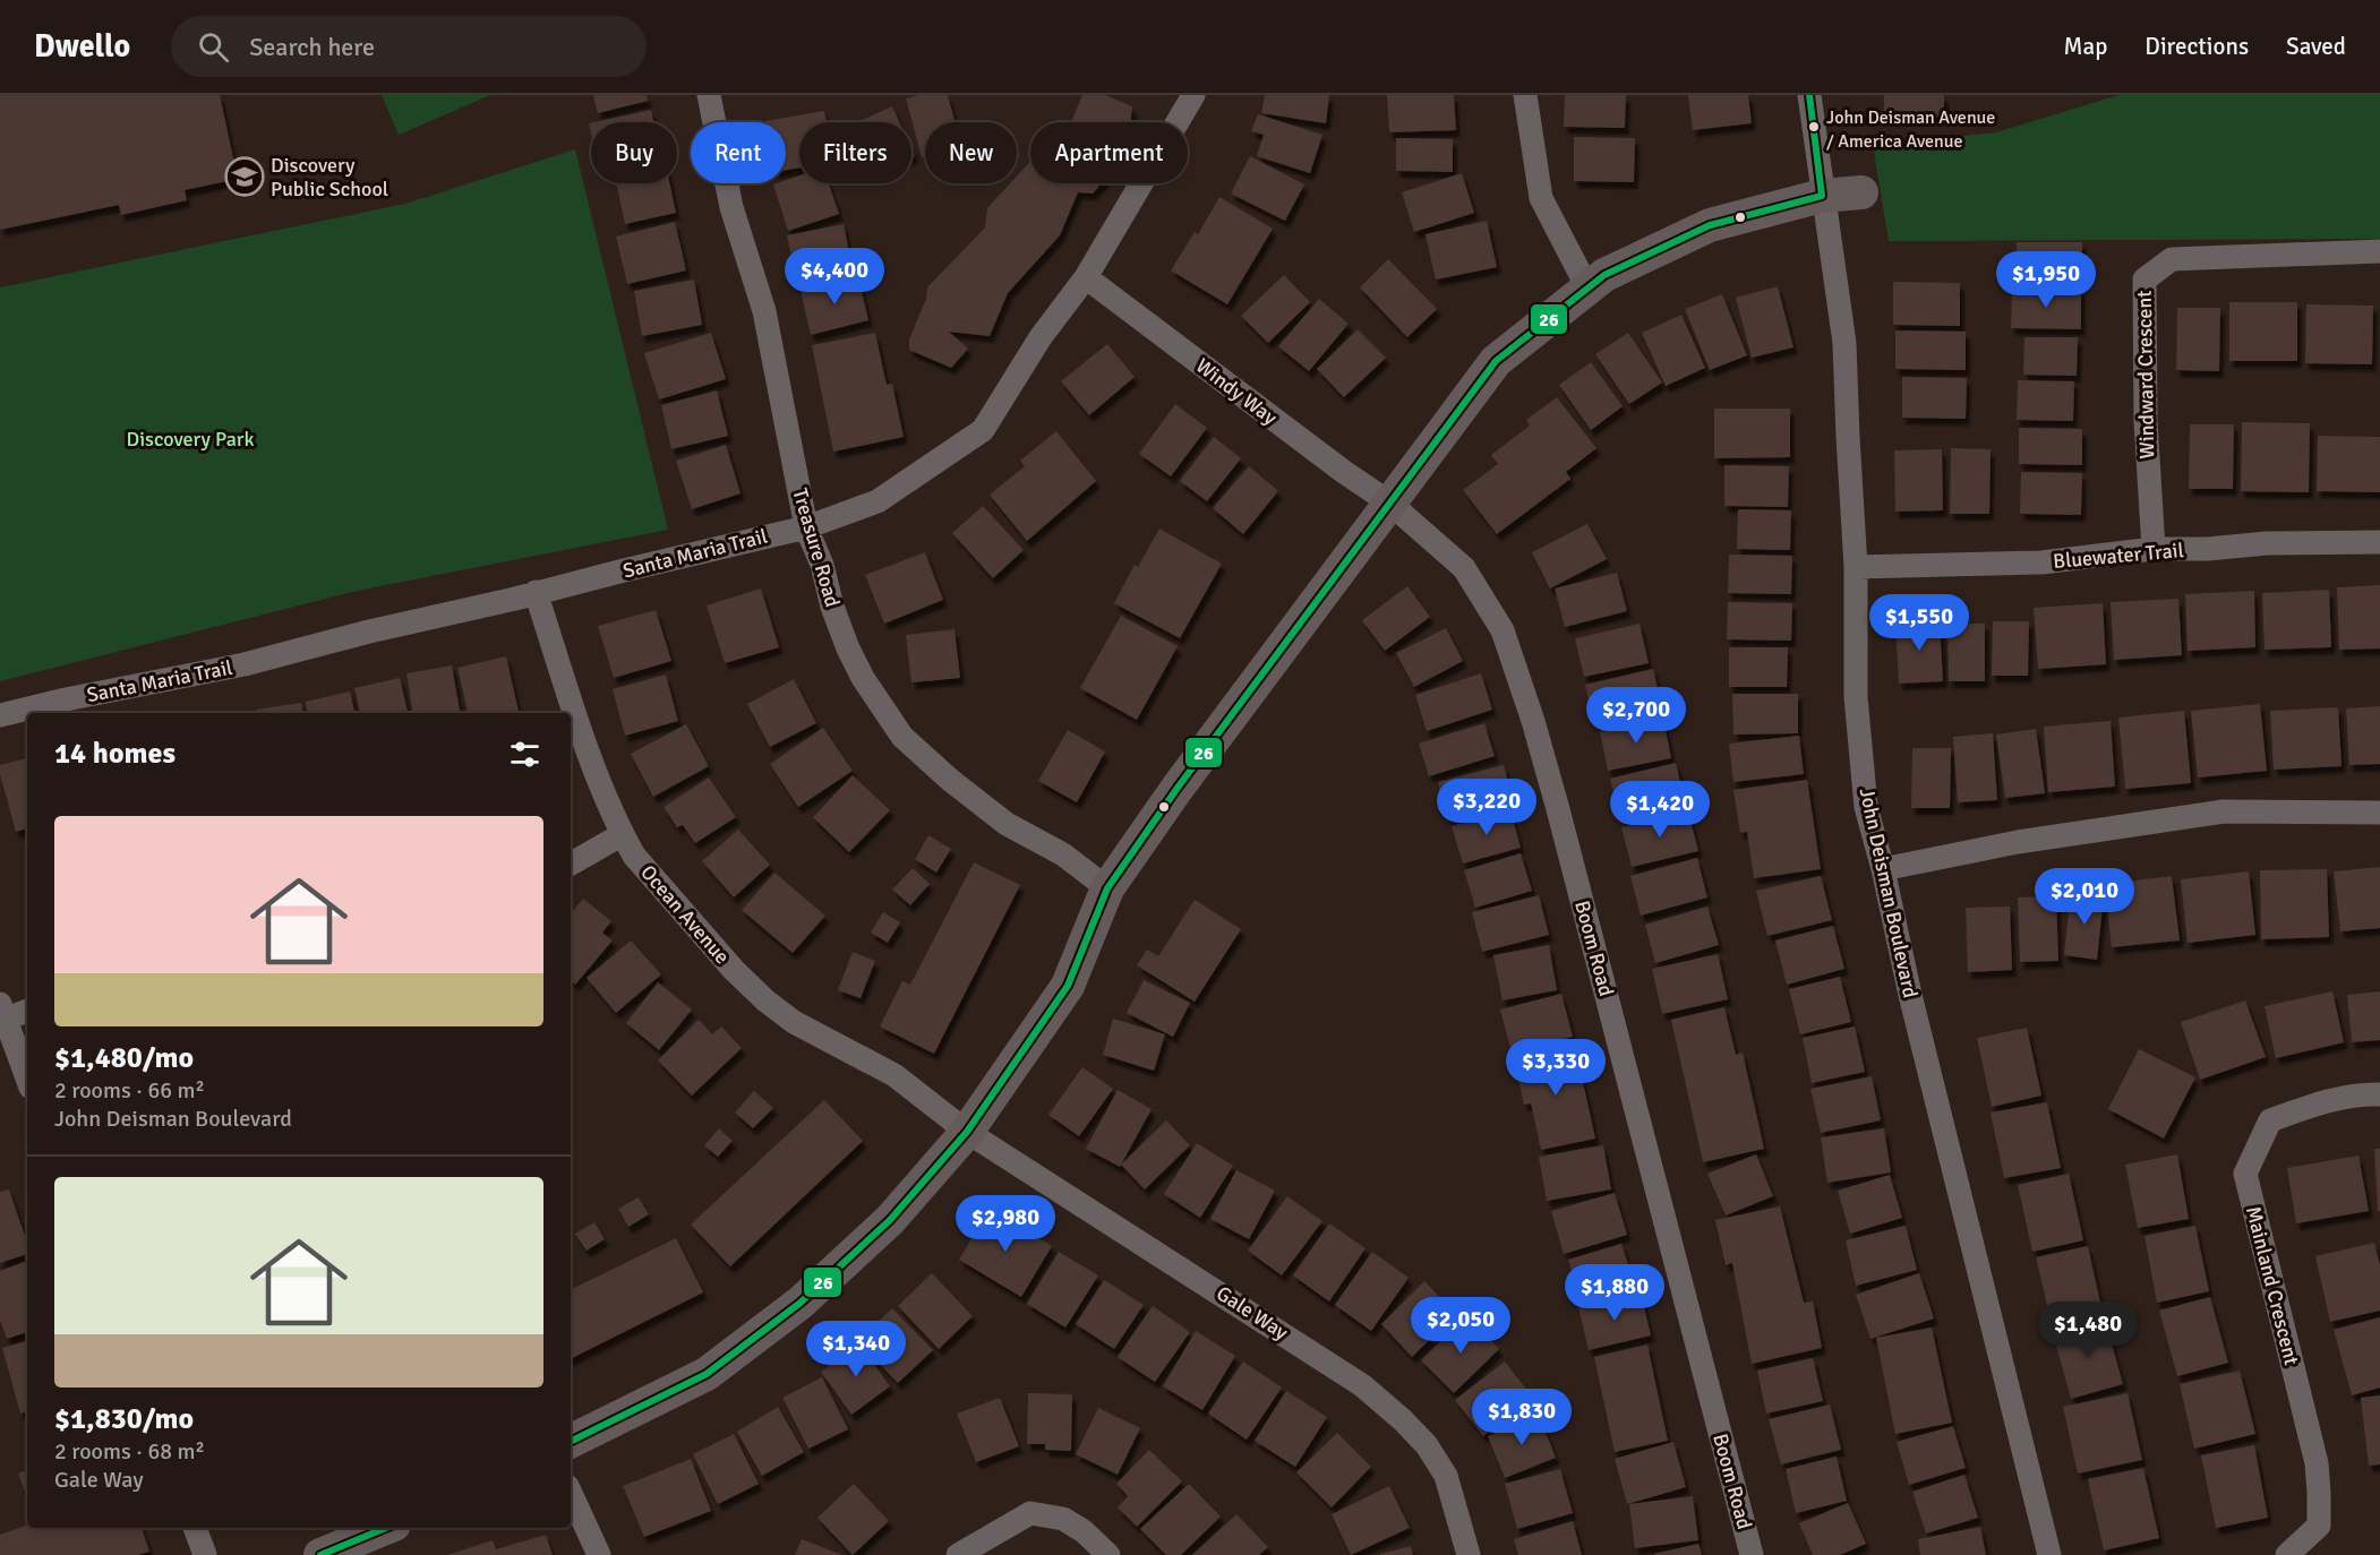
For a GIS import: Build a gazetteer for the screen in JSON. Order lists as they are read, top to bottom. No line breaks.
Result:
{"streets":{"street":["Windward Crescent","Windy Way","Treasure Road","Santa Maria Trail","Bluewater Trail","John Deisman Boulevard","Ocean Avenue","Boom Road","Mainland Crescent","Gale Way"]},"crossings":[["Windward Crescent","Bluewater Trail"],["Windy Way","Santa Maria Trail"],["Windy Way","Boom Road"],["Treasure Road","Santa Maria Trail"],["Santa Maria Trail","Ocean Avenue"],["Bluewater Trail","John Deisman Boulevard"],["Ocean Avenue","Gale Way"]],"parks":["Discovery Park"],"places":{"other":["John Deisman Avenue / America Avenue"],"school or university":["Discovery Public School"]},"lines":["transit line 26"],"page":{"header":"Dwello","search":"Search here","nav":["Map","Directions","Saved"],"chip":["Buy","Rent","Filters","New","Apartment"],"price":["$4,400","$1,950","$1,550","$2,700","$3,220","$1,420","$2,010","$3,330","$2,980","$1,880","$2,050","$1,480","$1,340","$1,830"],"heading":"14 homes","list":[{"name":"$1,480/mo","note":"2 rooms · 66 m² · John Deisman Boulevard"},{"name":"$1,830/mo","note":"2 rooms · 68 m² · Gale Way"}]}}
